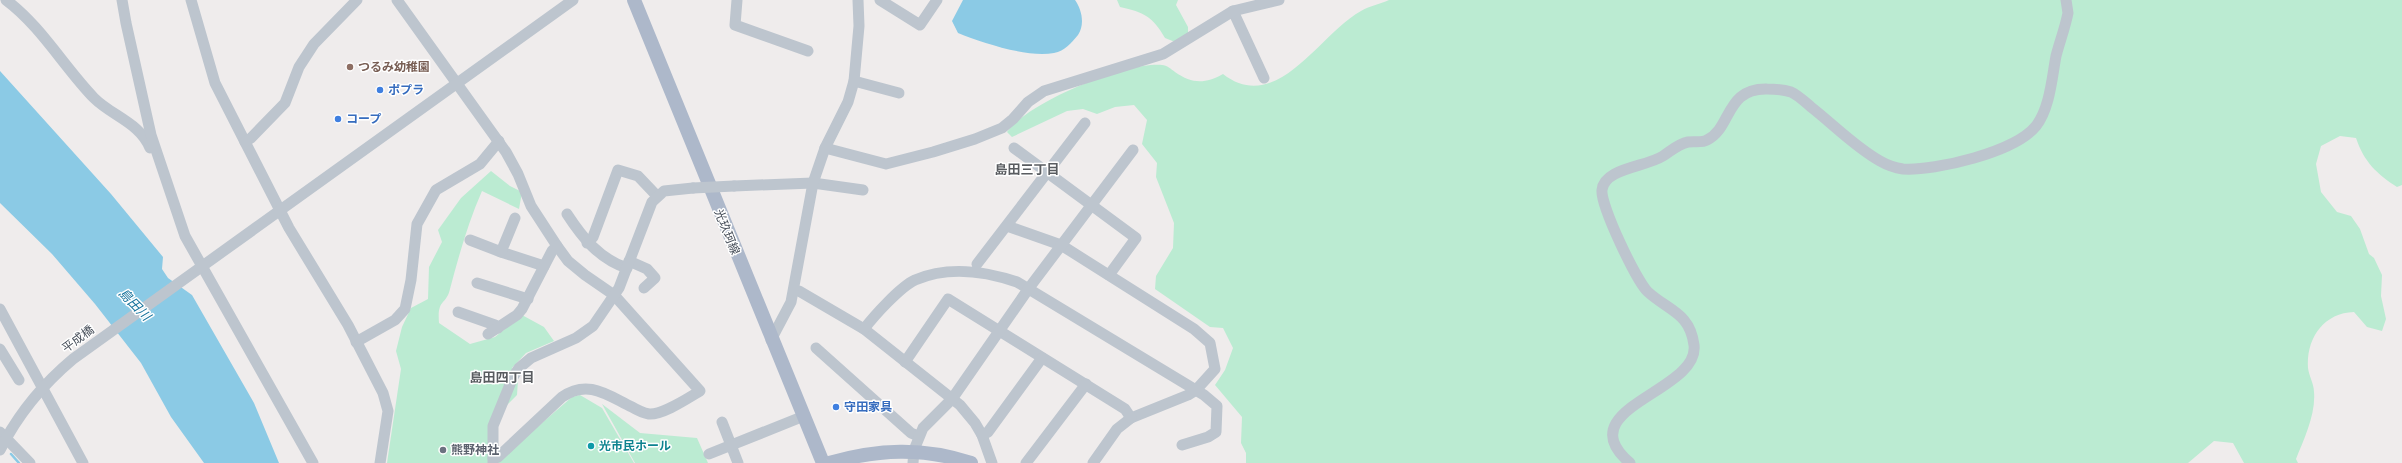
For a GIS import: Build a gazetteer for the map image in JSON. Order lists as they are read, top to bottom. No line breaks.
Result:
{"streets":{"main road":["光玖珂線"],"street":["平成橋"]},"districts":["島田三丁目","島田四丁目"],"water":["島田川"],"places":["つるみ幼稚園","ポプラ","コープ","守田家具","光市民ホール","熊野神社"]}
